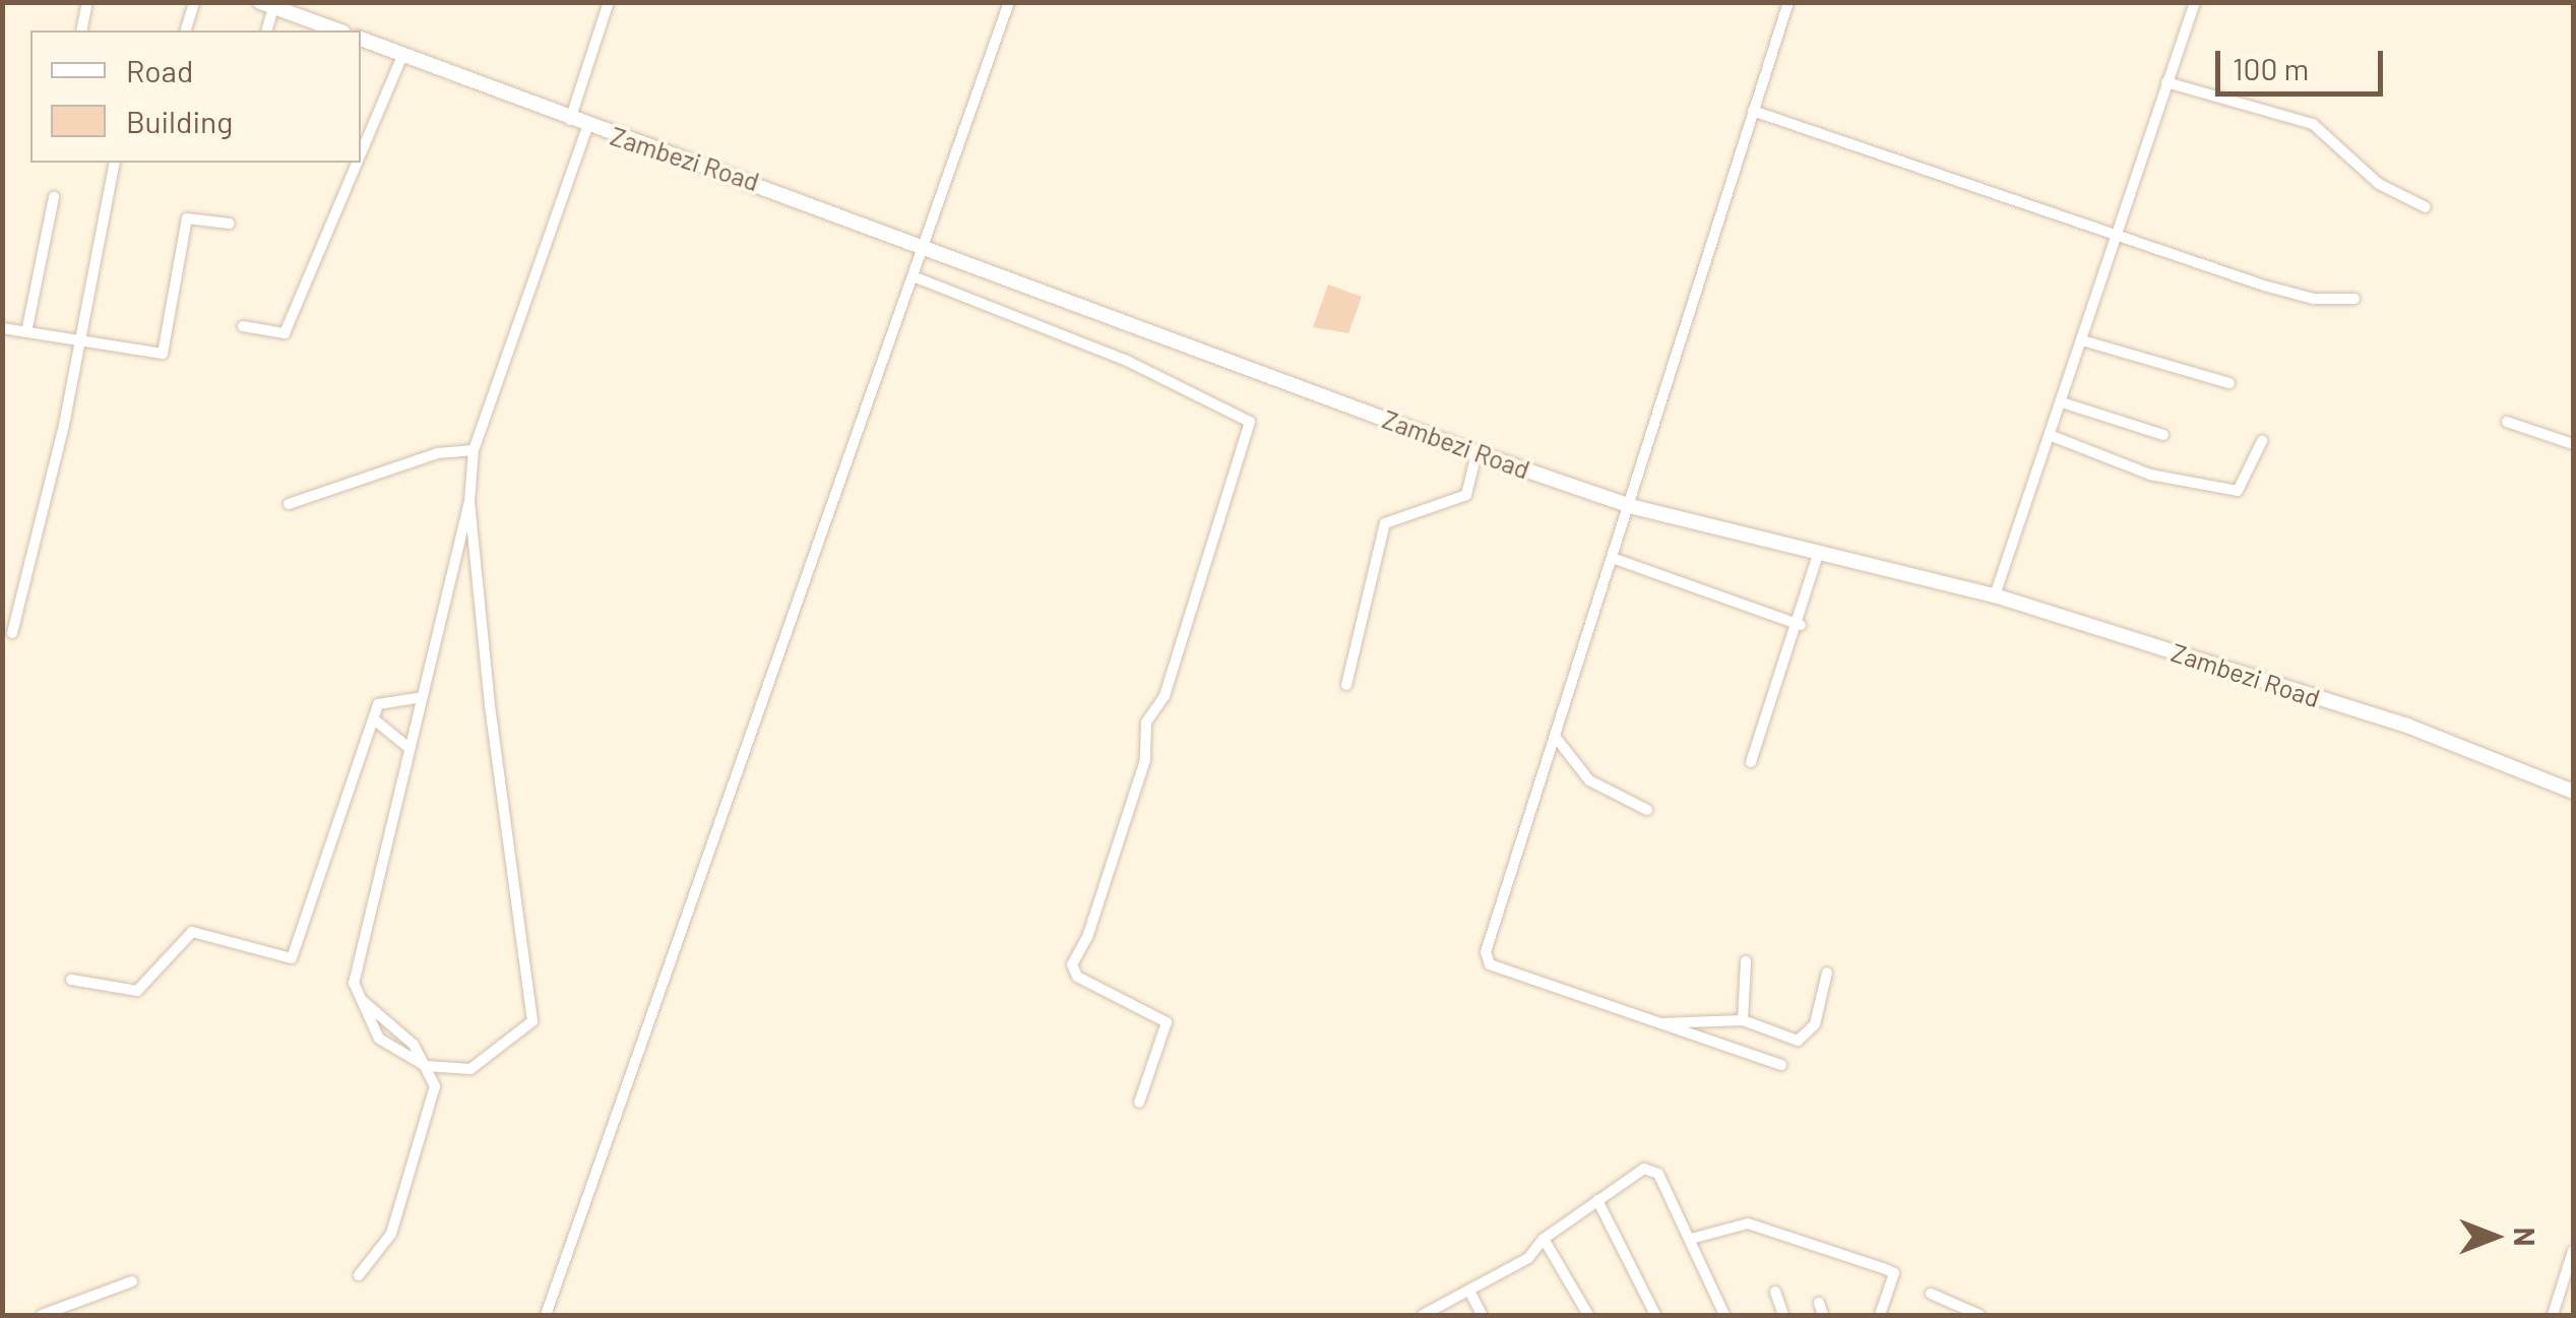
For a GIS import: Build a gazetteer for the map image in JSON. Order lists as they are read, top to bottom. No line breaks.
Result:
{"streets":{"main road":["Zambezi Road"]},"legend":["Road","Building"],"scale_bar":"100 m","north":"right"}
